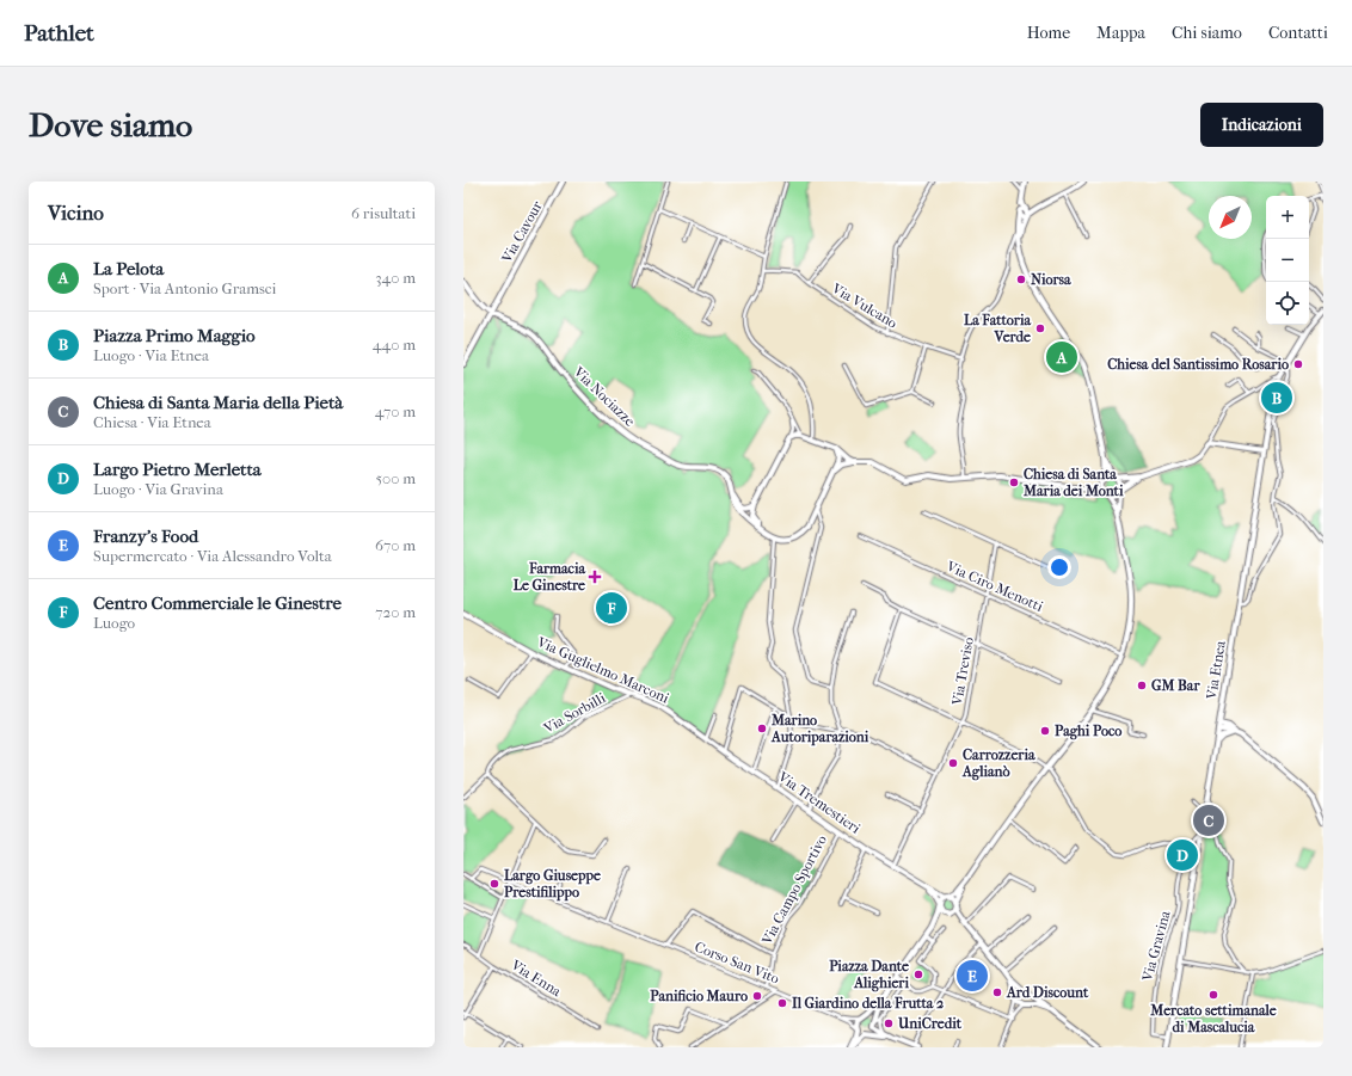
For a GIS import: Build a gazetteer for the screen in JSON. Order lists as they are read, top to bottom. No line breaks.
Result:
{"streets":{"main road":["Via Cavour","Via Nociazze","Via Guglielmo Marconi","Via Etnea","Via Tremestieri"],"street":["Via Vulcano","Via Ciro Menotti","Via Treviso","Via Sorbilli","Via Campo Sportivo","Via Gravina","Corso San Vito","Via Enna"]},"crossings":[["Via Cavour","Via Nociazze"],["Via Ciro Menotti","Via Treviso"],["Via Guglielmo Marconi","Via Sorbilli"],["Via Guglielmo Marconi","Via Tremestieri"],["Via Etnea","Via Gravina"],["Via Treviso","Via Tremestieri"],["Via Tremestieri","Via Campo Sportivo"],["Via Campo Sportivo","Corso San Vito"]],"places":{"other":["Niorsa","La Fattoria Verde","Chiesa del Santissimo Rosario","Chiesa di Santa Maria dei Monti","GM Bar","Marino Autoriparazioni","Paghi Poco","Carrozzeria Aglianò","Largo Giuseppe Prestifilippo","Piazza Dante Alighieri","Ard Discount","Mercato settimanale di Mascalucia","Panificio Mauro","Il Giardino della Frutta 2","UniCredit"],"health":["Farmacia Le Ginestre"]},"north":"bottom left","page":{"header":"Pathlet","nav":["Home","Mappa","Chi siamo","Contatti"],"buttons":"Indicazioni","title":"Dove siamo","heading":["Vicino","6 risultati"],"map_buttons":["+","−"],"list":[{"mark":"A","name":"La Pelota","note":"Sport · Via Antonio Gramsci","value":"340 m"},{"mark":"B","name":"Piazza Primo Maggio","note":"Luogo · Via Etnea","value":"440 m"},{"mark":"C","name":"Chiesa di Santa Maria della Pietà","note":"Chiesa · Via Etnea","value":"470 m"},{"mark":"D","name":"Largo Pietro Merletta","note":"Luogo · Via Gravina","value":"500 m"},{"mark":"E","name":"Franzy's Food","note":"Supermercato · Via Alessandro Volta","value":"670 m"},{"mark":"F","name":"Centro Commerciale le Ginestre","note":"Luogo","value":"720 m"}],"pins":["A","B","F","C","D","E"]}}
